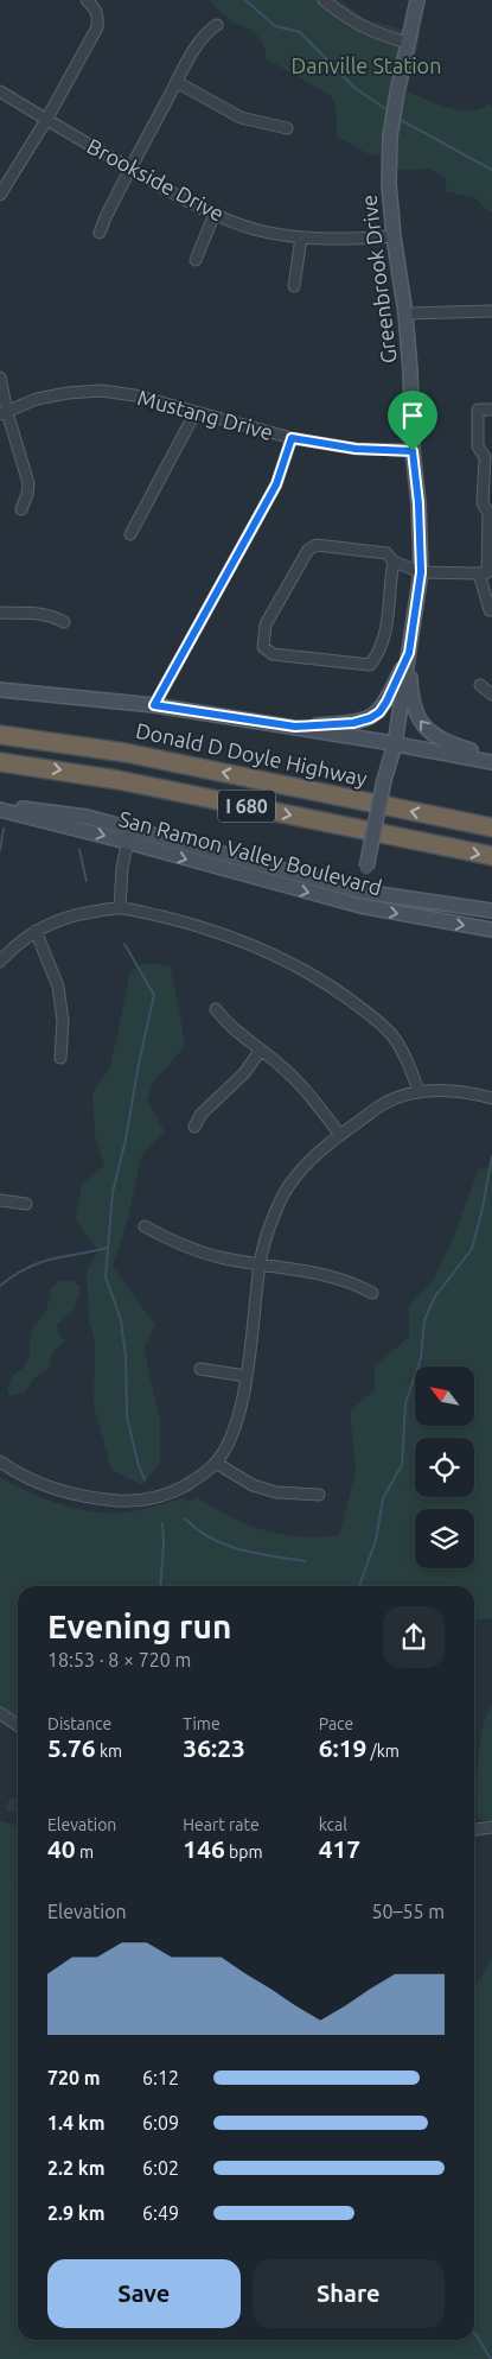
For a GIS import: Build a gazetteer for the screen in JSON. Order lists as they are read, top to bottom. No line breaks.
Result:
{"streets":{"highway":["Donald D Doyle Highway","I 680"],"street":["Brookside Drive","Greenbrook Drive","Mustang Drive","San Ramon Valley Boulevard"]},"crossings":[["Brookside Drive","Greenbrook Drive"],["Greenbrook Drive","Mustang Drive"],["Greenbrook Drive","San Ramon Valley Boulevard"]],"parks":["Danville Station"],"north":"top left","page":{"heading":["Evening run","18:53 · 8 × 720 m"],"stats":[["Distance","5.76 km"],["Time","36:23"],["Pace","6:19 /km"],["Elevation","40 m"],["Heart rate","146 bpm"],["kcal","417"]],"chart":["Elevation","50–55 m"],"list":[{"name":"720 m","note":"6:12"},{"name":"1.4 km","note":"6:09"},{"name":"2.2 km","note":"6:02"},{"name":"2.9 km","note":"6:49"}],"buttons":["Save","Share"]}}
